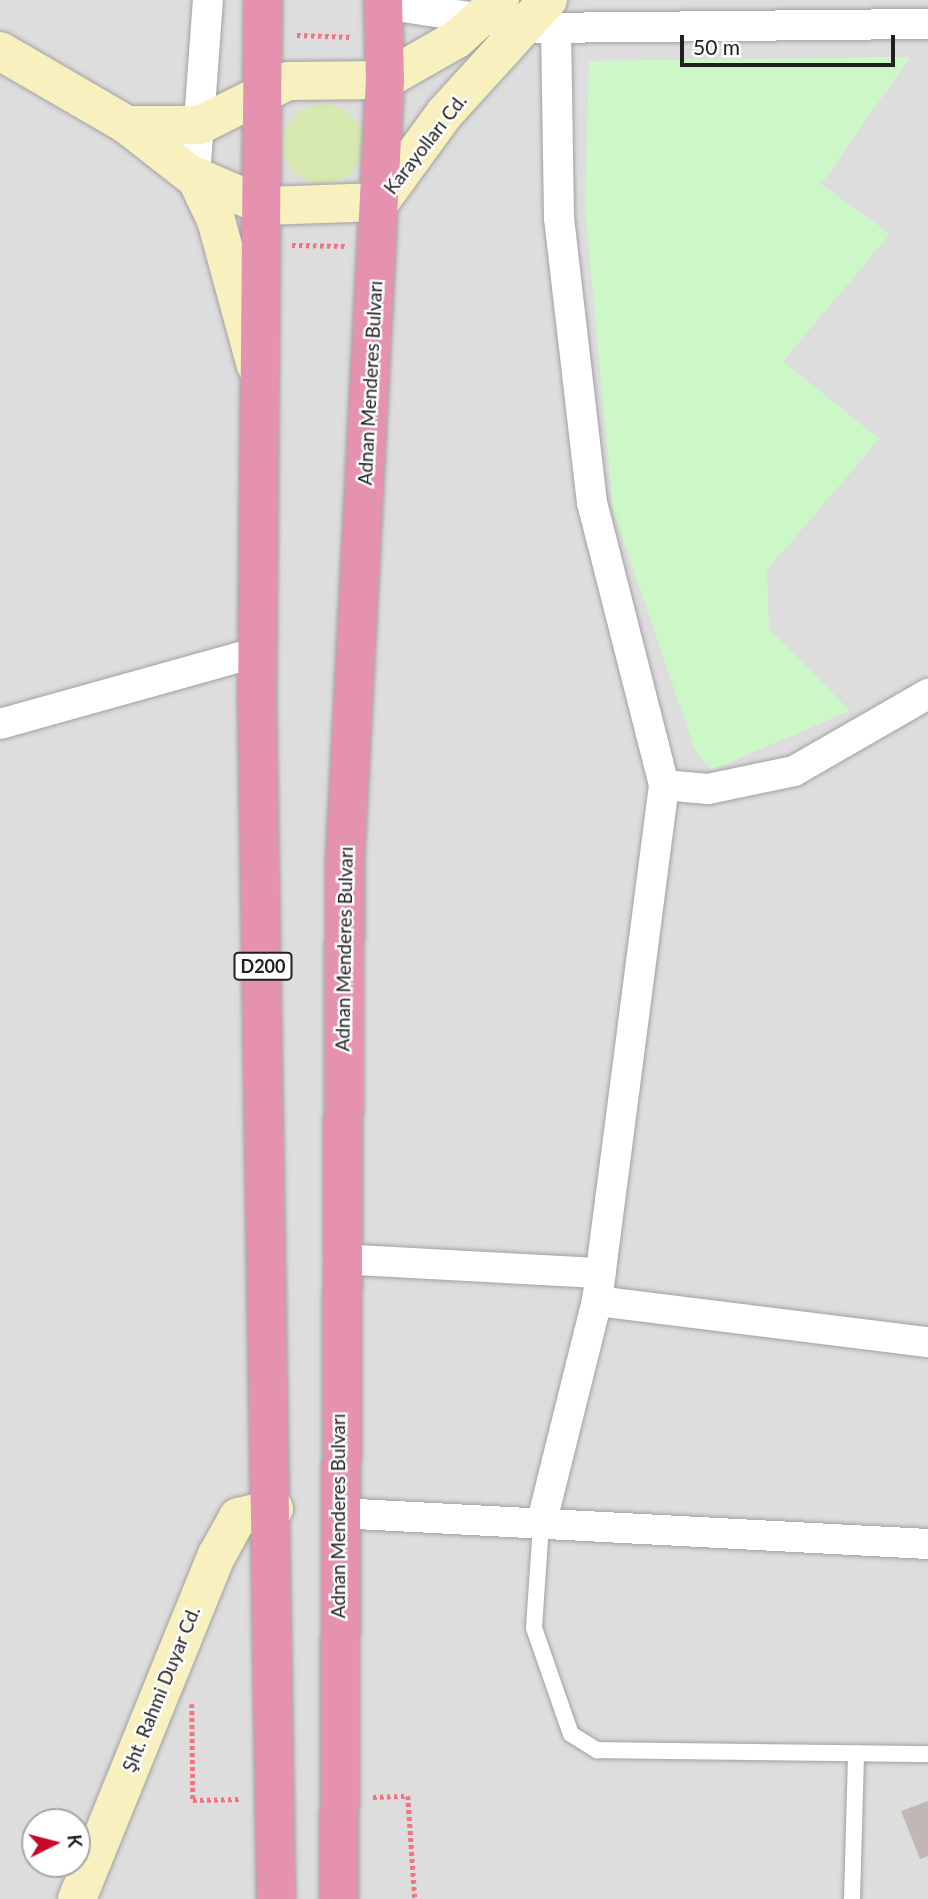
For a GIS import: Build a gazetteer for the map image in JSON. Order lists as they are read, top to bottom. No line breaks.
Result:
{"streets":{"highway":["Adnan Menderes Bulvarı","D200"],"street":["Karayolları Cd.","Şht. Rahmi Duyar Cd."]},"crossings":[["Karayolları Cd.","Adnan Menderes Bulvarı"],["Karayolları Cd.","D200"],["D200","Şht. Rahmi Duyar Cd."]],"scale_bar":"50 m","north":"right"}
